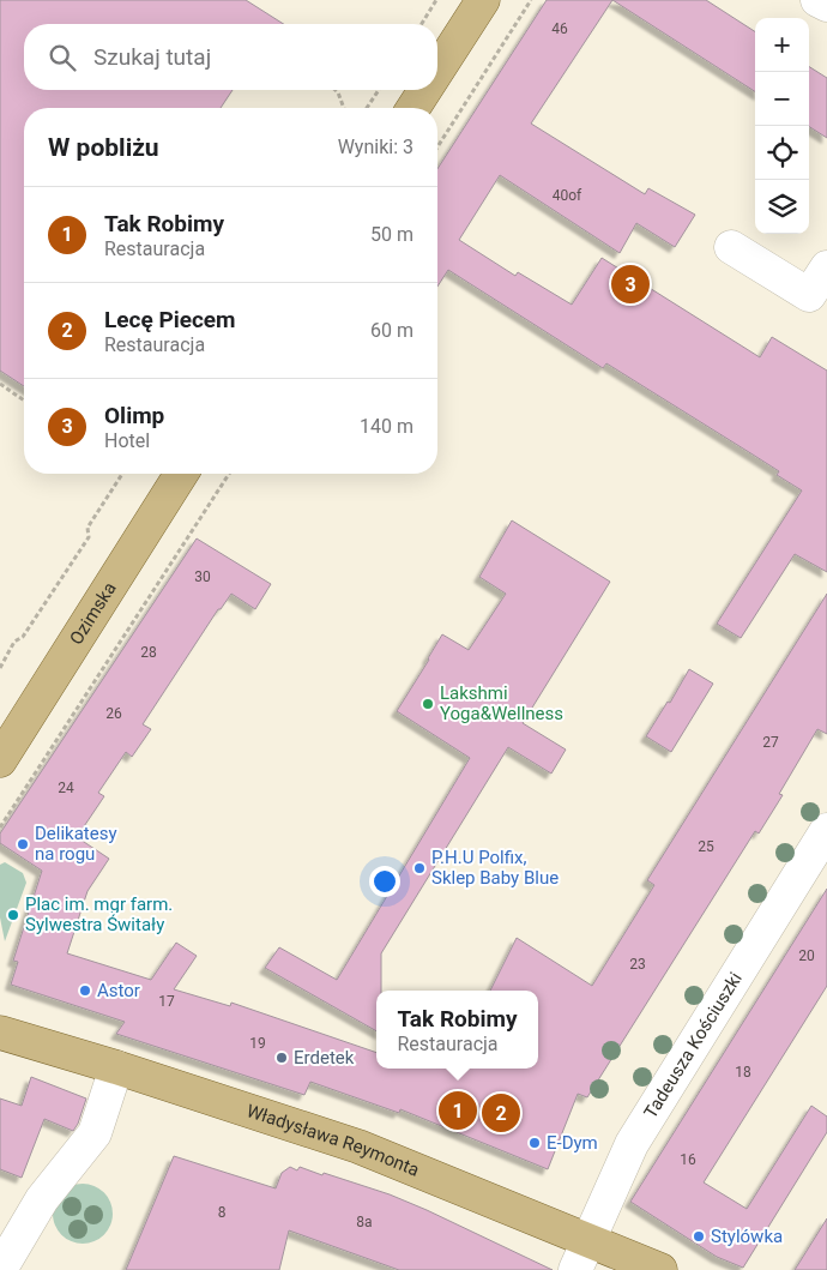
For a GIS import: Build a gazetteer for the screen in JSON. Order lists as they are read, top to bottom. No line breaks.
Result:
{"streets":{"main road":["Ozimska","Władysława Reymonta"],"street":["Tadeusza Kościuszki"]},"crossings":[["Tadeusza Kościuszki","Władysława Reymonta"]],"places":["Lakshmi Yoga&Wellness","Delikatesy na rogu","P.H.U Polfix, Sklep Baby Blue","Plac im. mgr farm. Sylwestra Świtały","Astor","Erdetek","E-Dym","Stylówka"],"house_numbers":["46","40of","30","28","26","27","24","25","20","23","17","19","18","16","8","8a"],"page":{"map_buttons":["+","−"],"search":"Szukaj tutaj","heading":["W pobliżu","Wyniki: 3"],"list":[{"mark":"1","name":"Tak Robimy","note":"Restauracja","value":"50 m"},{"mark":"2","name":"Lecę Piecem","note":"Restauracja","value":"60 m"},{"mark":"3","name":"Olimp","note":"Hotel","value":"140 m"}],"pins":["3","1","2"],"popup":["Tak Robimy","Restauracja"]}}
